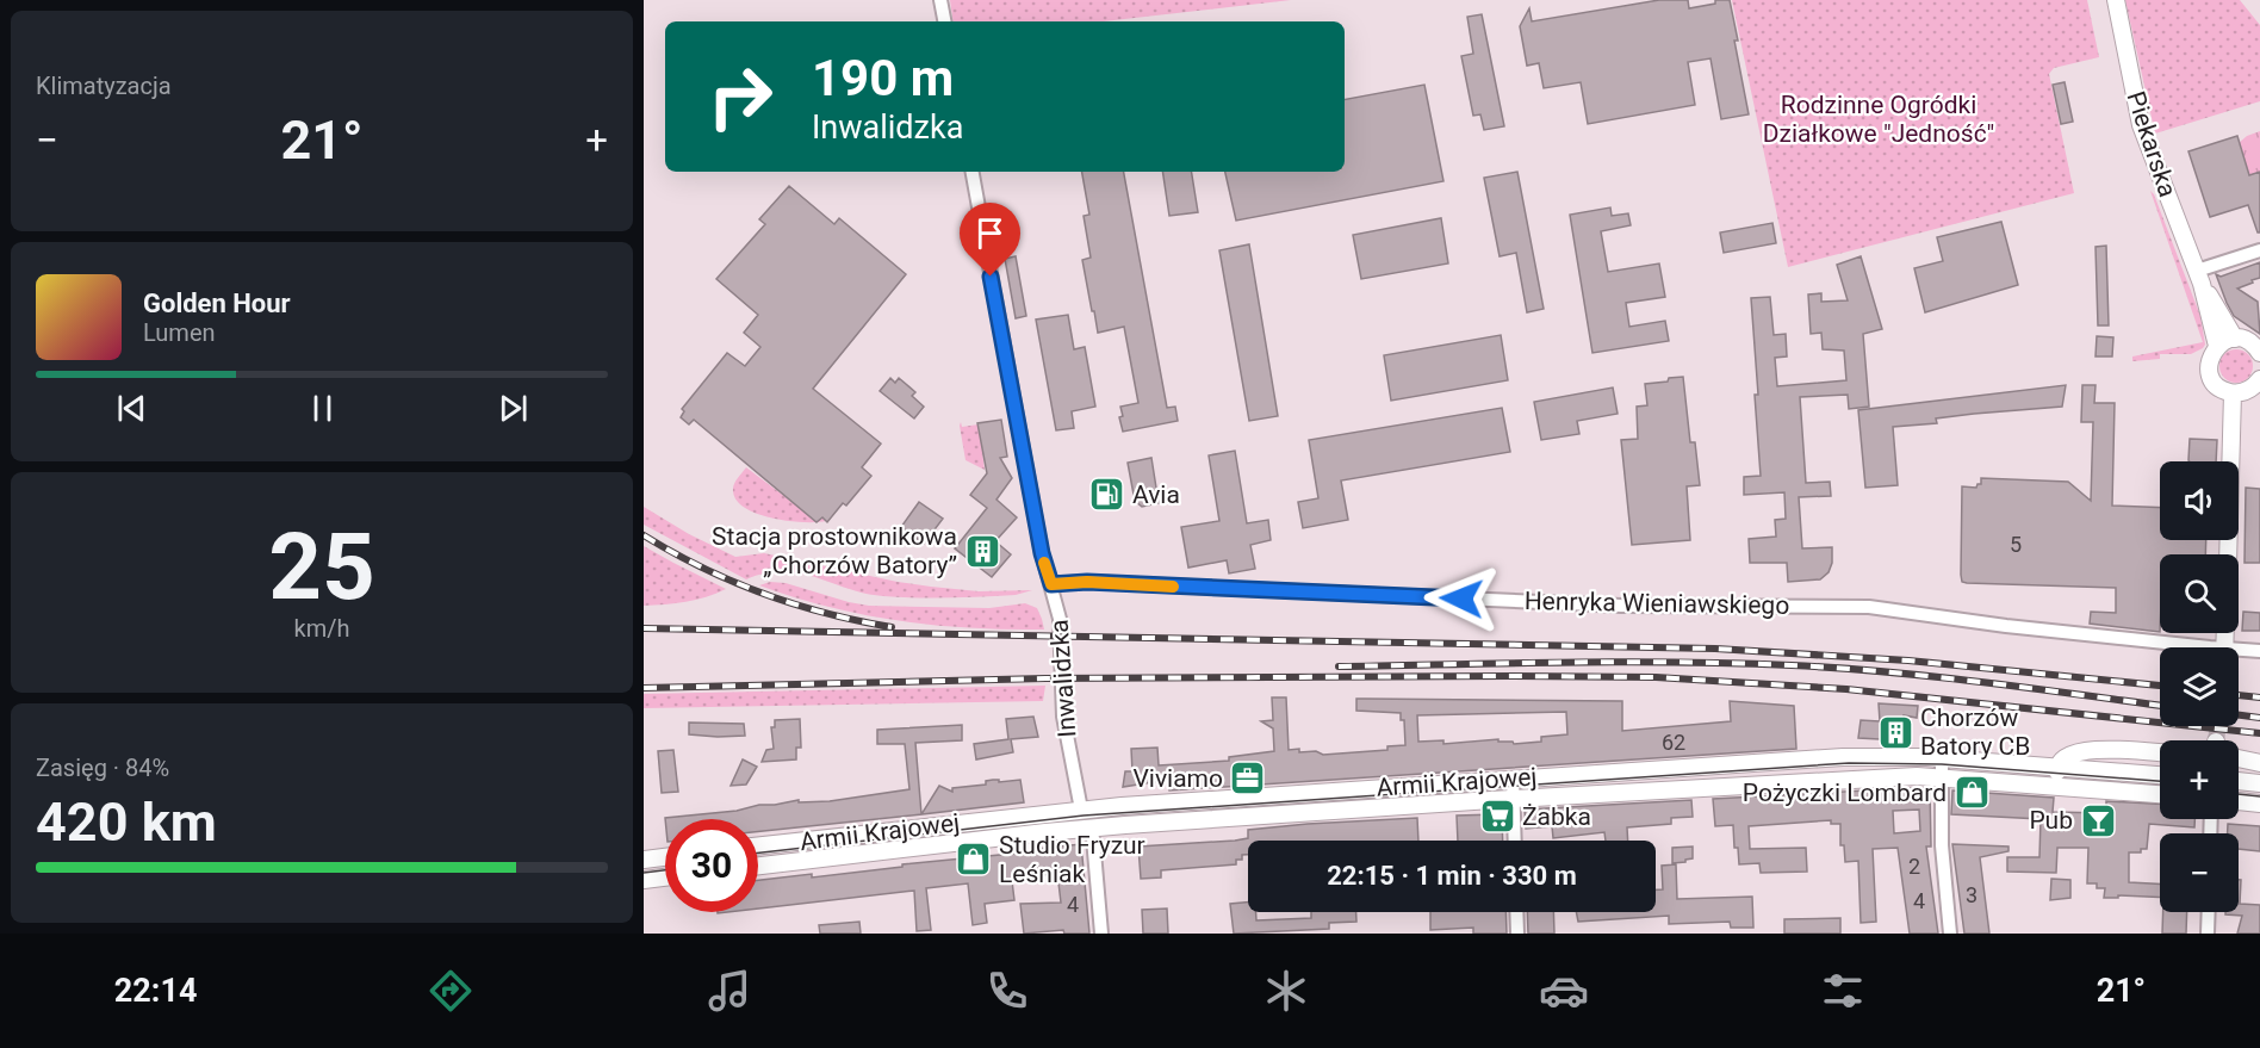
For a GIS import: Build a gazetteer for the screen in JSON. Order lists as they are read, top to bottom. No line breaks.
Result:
{"streets":{"street":["Piekarska","Henryka Wieniawskiego","Inwalidzka","Armii Krajowej"]},"crossings":[["Henryka Wieniawskiego","Inwalidzka"],["Inwalidzka","Armii Krajowej"]],"parks":["Rodzinne Ogródki Działkowe \"Jedność\""],"places":{"fuel station":["Avia"],"building":["Stacja prostownikowa „Chorzów Batory”","Chorzów Batory CB"],"office":["Viviamo"],"shop":["Pożyczki Lombard","Studio Fryzur Leśniak"],"supermarket":["Żabka"],"bar":["Pub"]},"house_numbers":["5","62","2","3","4","4"],"page":{"tile":["Klimatyzacja",["25","km/h"],["Zasięg · 84%","420 km"]],"turn":["190 m","Inwalidzka"],"heat":["−","21°","+"],"song":["Golden Hour","Lumen"],"map_buttons":["+","−"],"limit":"30","trip":"22:15 · 1 min · 330 m","tabs":["22:14","21°"]}}
